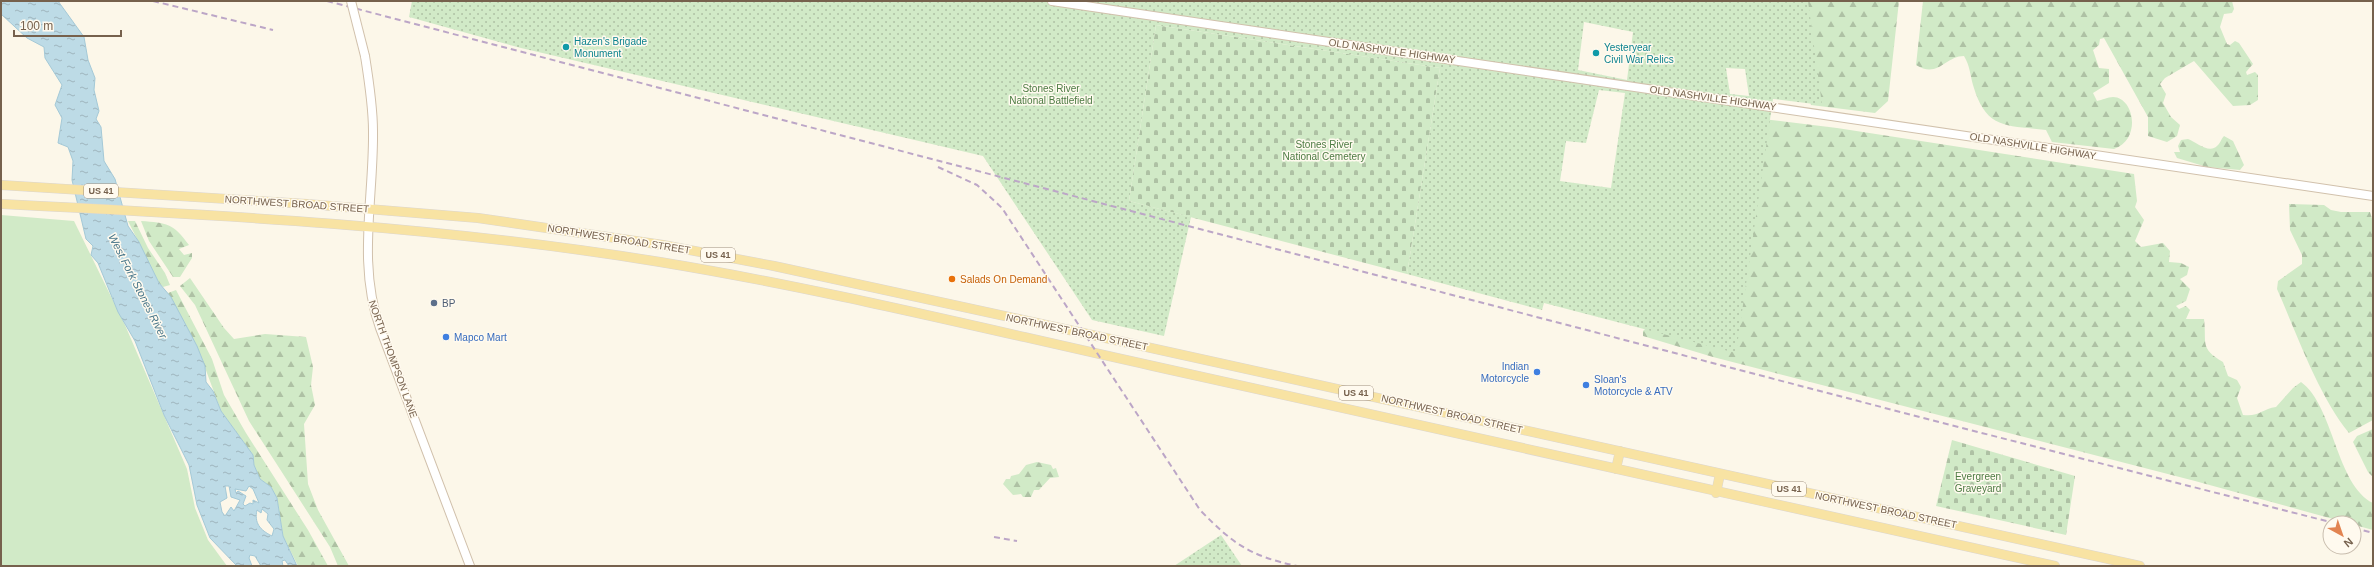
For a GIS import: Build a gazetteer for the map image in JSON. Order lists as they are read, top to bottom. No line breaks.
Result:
{"streets":{"main road":["OLD NASHVILLE HIGHWAY","US 41","NORTHWEST BROAD STREET","NORTH THOMPSON LANE"]},"crossings":[["NORTHWEST BROAD STREET","NORTH THOMPSON LANE"]],"water":["West Fork Stones River"],"parks":["Stones River National Battlefield","Stones River National Cemetery","Evergreen Graveyard"],"places":["Hazen's Brigade Monument","Yesteryear Civil War Relics","Salads On Demand","BP","Mapco Mart","Indian Motorcycle","Sloan's Motorcycle & ATV"],"scale_bar":"100 m","north":"bottom right"}
